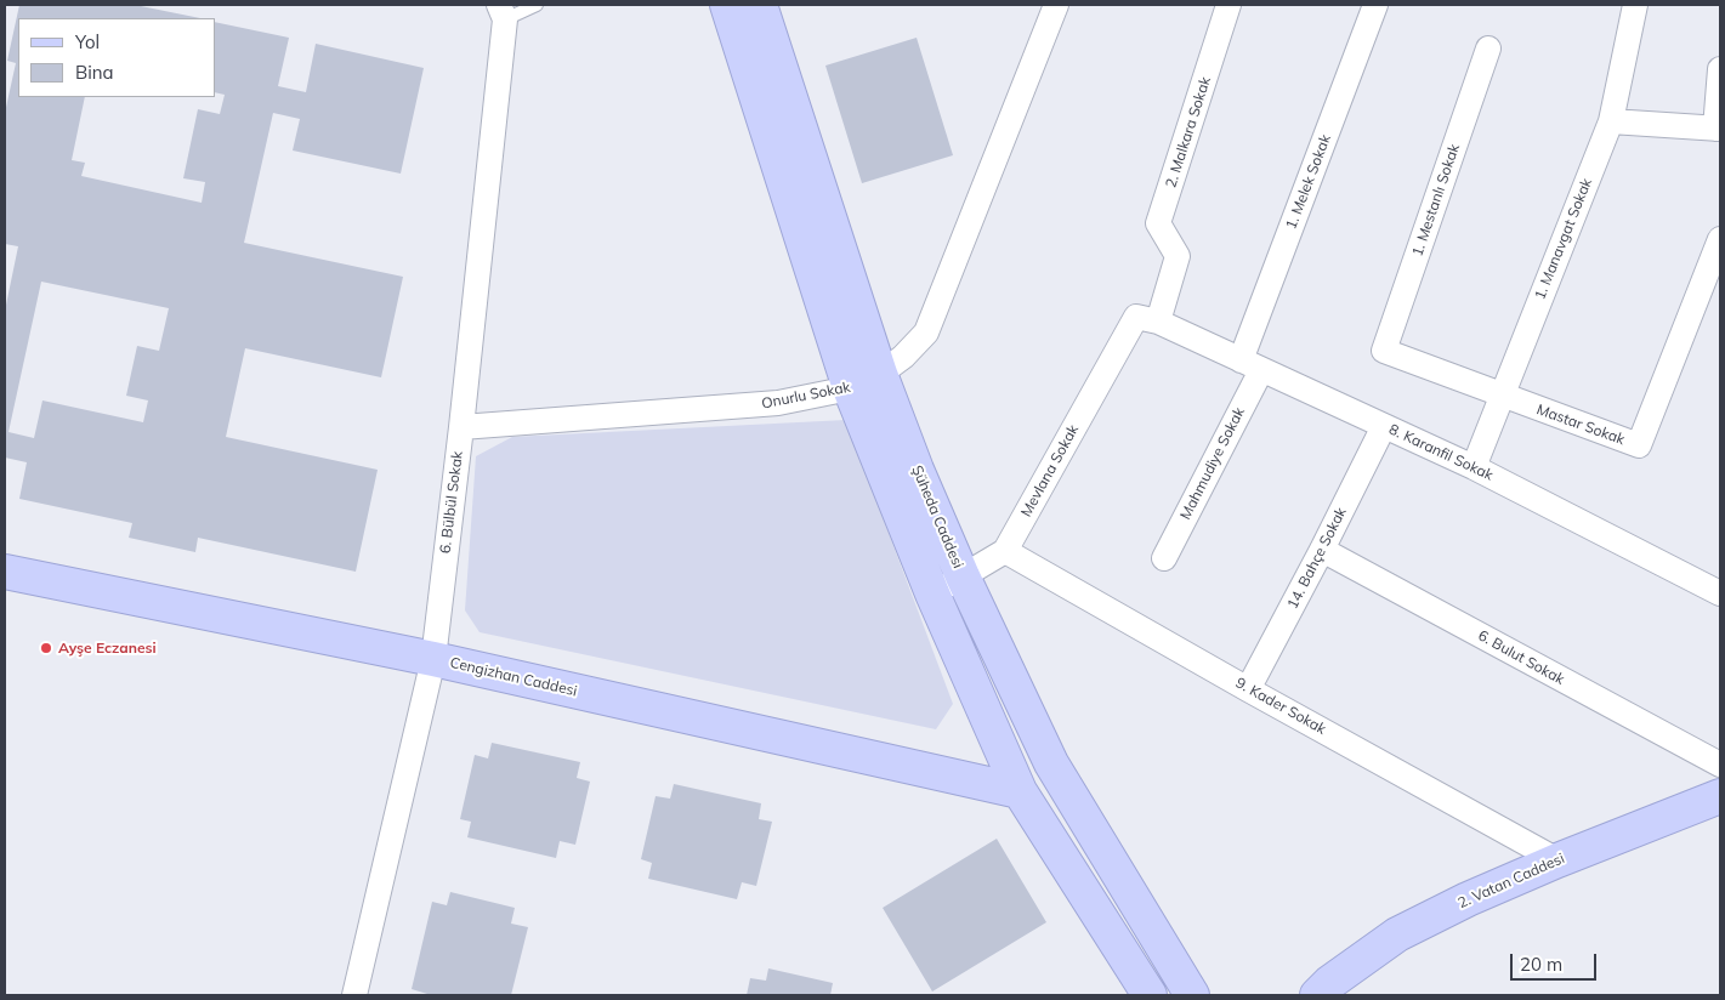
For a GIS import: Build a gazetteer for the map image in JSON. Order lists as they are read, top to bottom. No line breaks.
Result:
{"streets":{"main road":["Şüheda Caddesi","Cengizhan Caddesi","2. Vatan Caddesi"],"street":["2. Malkara Sokak","1. Melek Sokak","1. Mestanlı Sokak","1. Manavgat Sokak","Onurlu Sokak","Mastar Sokak","8. Karanfil Sokak","Mahmudiye Sokak","Mevlana Sokak","6. Bülbül Sokak","14. Bahçe Sokak","6. Bulut Sokak","9. Kader Sokak"]},"crossings":[["2. Malkara Sokak","8. Karanfil Sokak"],["2. Malkara Sokak","Mevlana Sokak"],["1. Melek Sokak","8. Karanfil Sokak"],["1. Melek Sokak","Mahmudiye Sokak"],["1. Mestanlı Sokak","Mastar Sokak"],["1. Manavgat Sokak","Mastar Sokak"],["1. Manavgat Sokak","8. Karanfil Sokak"],["Onurlu Sokak","6. Bülbül Sokak"],["Onurlu Sokak","Şüheda Caddesi"],["8. Karanfil Sokak","Mahmudiye Sokak"],["8. Karanfil Sokak","Mevlana Sokak"],["8. Karanfil Sokak","14. Bahçe Sokak"],["Mevlana Sokak","Şüheda Caddesi"],["Mevlana Sokak","9. Kader Sokak"],["6. Bülbül Sokak","Cengizhan Caddesi"],["14. Bahçe Sokak","6. Bulut Sokak"],["14. Bahçe Sokak","9. Kader Sokak"],["9. Kader Sokak","2. Vatan Caddesi"]],"places":["Ayşe Eczanesi"],"legend":["Yol","Bina"],"scale_bar":"20 m"}
